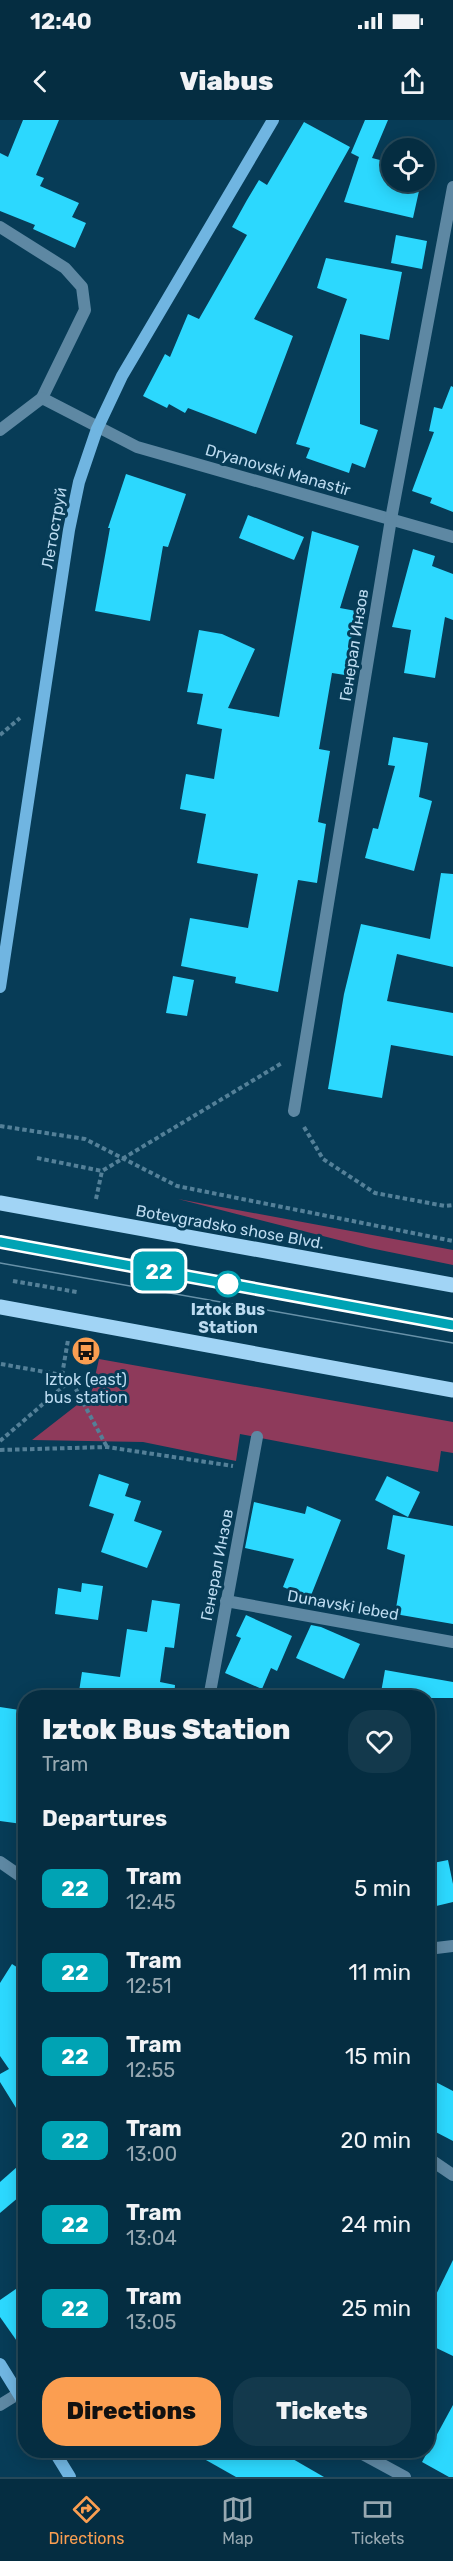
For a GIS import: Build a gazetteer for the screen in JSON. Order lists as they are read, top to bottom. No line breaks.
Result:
{"streets":{"main road":["Botevgradsko shose Blvd."],"street":["Dryanovski Manastir","Летоструй","Генерал Инзов","Dunavski lebed"]},"crossings":[["Dryanovski Manastir","Летоструй"],["Dryanovski Manastir","Генерал Инзов"],["Генерал Инзов","Dunavski lebed"]],"places":{"other":["Iztok Bus Station"],"bus stop":["Iztok (east) bus station"]},"lines":["tram line 22"],"page":{"status":"12:40","header":"Viabus","on_map":"22","heading":[["Iztok Bus Station","Tram"],"Departures"],"list":[{"mark":"22","name":"Tram","note":"12:45","value":"5 min"},{"mark":"22","name":"Tram","note":"12:51","value":"11 min"},{"mark":"22","name":"Tram","note":"12:55","value":"15 min"},{"mark":"22","name":"Tram","note":"13:00","value":"20 min"},{"mark":"22","name":"Tram","note":"13:04","value":"24 min"},{"mark":"22","name":"Tram","note":"13:05","value":"25 min"}],"buttons":["Directions","Tickets"],"tabs":["Directions","Map","Tickets"]}}
